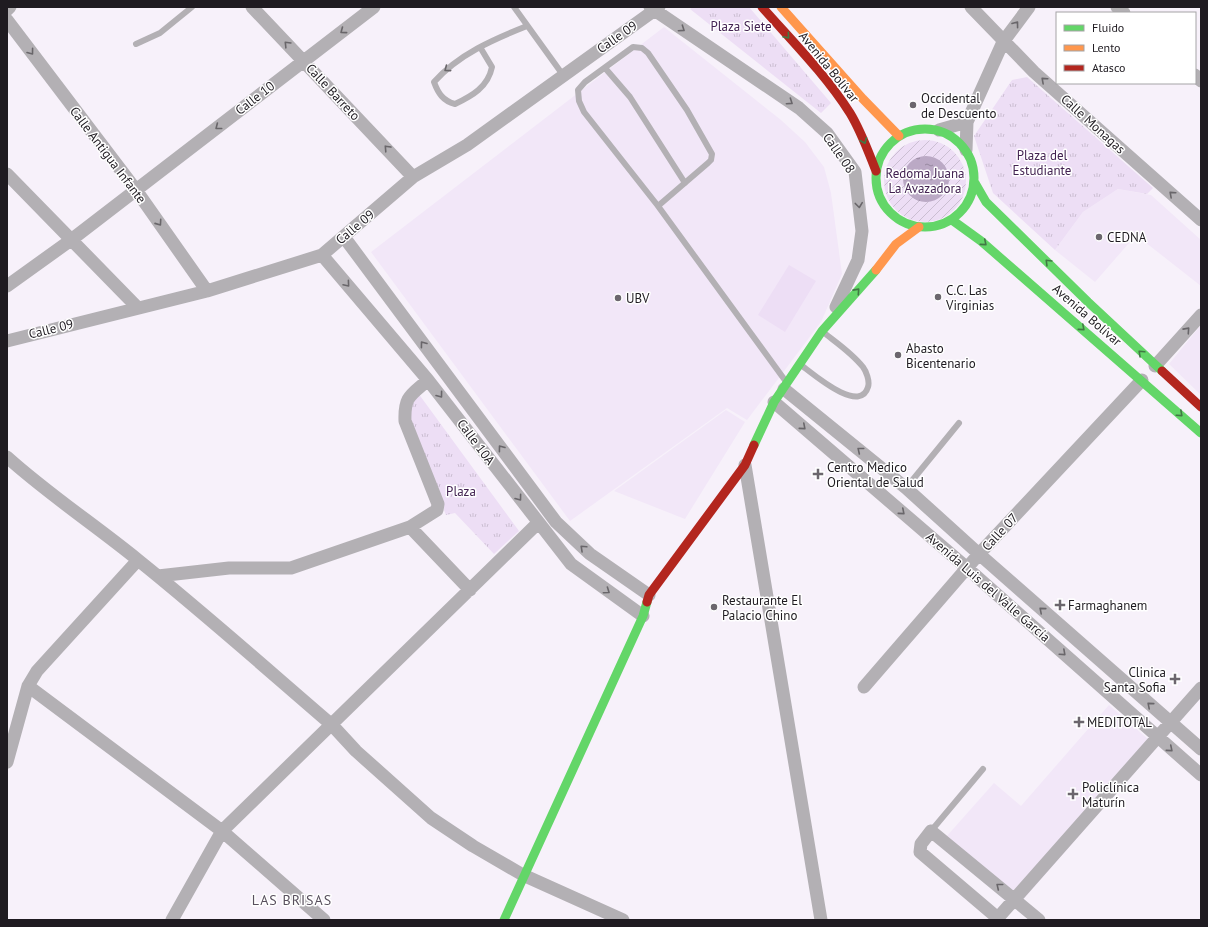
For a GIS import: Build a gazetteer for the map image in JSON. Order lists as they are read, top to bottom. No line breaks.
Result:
{"streets":{"street":["Calle 09","Avenida Bolívar","Calle Barreto","Calle 10","Calle Monagas","Calle 08","Calle Antigua Infante","Calle 10A","Calle 07","Avenida Luis del Valle García"]},"crossings":[["Calle 09","Calle Barreto"],["Calle 09","Calle 08"],["Calle 09","Calle Antigua Infante"],["Calle 09","Calle 10A"],["Avenida Bolívar","Calle 07"],["Calle Barreto","Calle 10"],["Calle 10","Calle Antigua Infante"],["Calle 07","Avenida Luis del Valle García"]],"one_way":["Calle Barreto","Calle 10","Calle Monagas","Calle 08"],"districts":["LAS BRISAS"],"parks":["Plaza Siete","Plaza del Estudiante","Redoma Juana La Avazadora","Plaza"],"places":{"other":["Occidental de Descuento","CEDNA","C.C. Las Virginias","UBV","Abasto Bicentenario","Restaurante El Palacio Chino"],"health":["Centro Medico Oriental de Salud","Farmaghanem","Clinica Santa Sofia","MEDITOTAL","Policlínica Maturín"]},"legend":["Fluido","Lento","Atasco"]}
